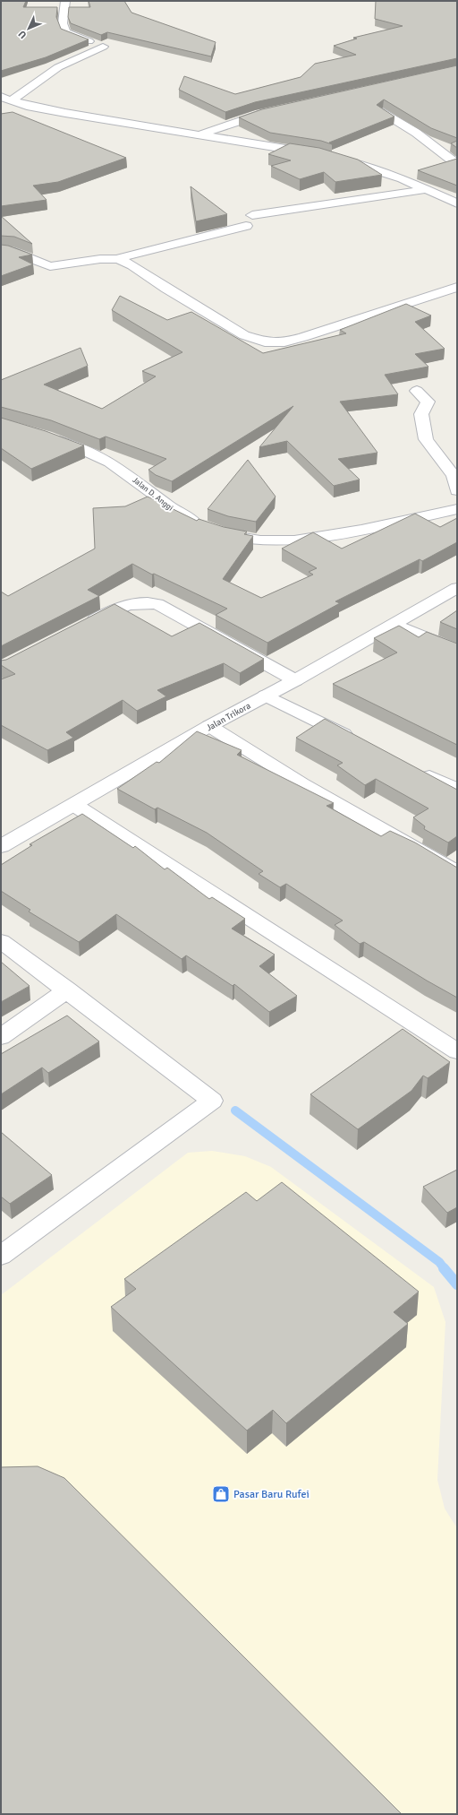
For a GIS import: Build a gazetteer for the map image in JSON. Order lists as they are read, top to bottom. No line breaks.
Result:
{"streets":{"street":["Jalan D. Anggi","Jalan Trikora"]},"places":{"shop":["Pasar Baru Rufei"]},"north":"bottom left"}
